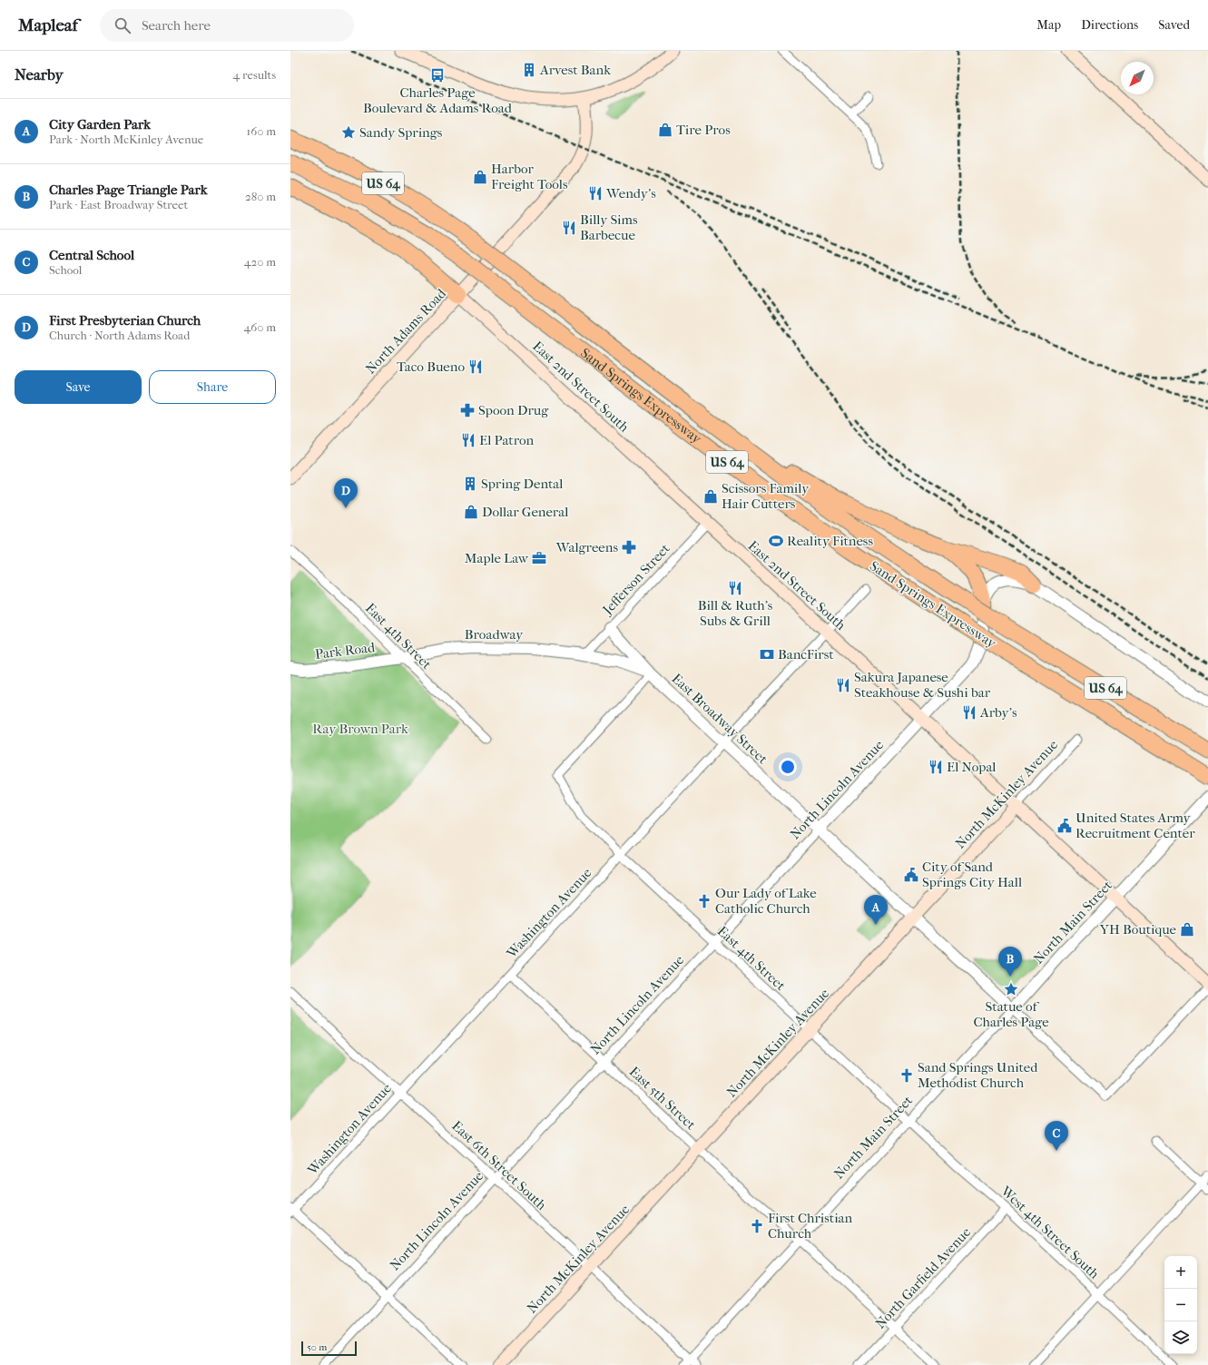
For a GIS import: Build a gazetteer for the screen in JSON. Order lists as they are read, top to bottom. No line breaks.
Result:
{"streets":{"highway":["US 64","Sand Springs Expressway"],"main road":["North Adams Road","East 2nd Street South","North McKinley Avenue"],"street":["Jefferson Street","Broadway","East 4th Street","Park Road","East Broadway Street","North Lincoln Avenue","Washington Avenue","North Main Street","East 5th Street","East 6th Street South","West 4th Street South","North Garfield Avenue"]},"crossings":[["North Adams Road","East 2nd Street South"],["East 2nd Street South","Jefferson Street"],["East 2nd Street South","North Lincoln Avenue"],["East 2nd Street South","North McKinley Avenue"],["East 2nd Street South","Washington Avenue"],["East 2nd Street South","North Main Street"],["Jefferson Street","Broadway"],["Jefferson Street","East Broadway Street"],["Broadway","East 4th Street"],["Broadway","Park Road"],["Broadway","East Broadway Street"],["East 4th Street","Park Road"],["East 4th Street","East Broadway Street"],["East 4th Street","North Lincoln Avenue"],["East 4th Street","North McKinley Avenue"],["East 4th Street","Washington Avenue"],["East 4th Street","North Main Street"],["East 4th Street","West 4th Street South"],["East Broadway Street","North Lincoln Avenue"],["East Broadway Street","North McKinley Avenue"],["East Broadway Street","Washington Avenue"],["East Broadway Street","North Main Street"],["North Lincoln Avenue","East 5th Street"],["North Lincoln Avenue","East 6th Street South"],["North McKinley Avenue","East 5th Street"],["North McKinley Avenue","East 6th Street South"],["Washington Avenue","East 5th Street"],["Washington Avenue","East 6th Street South"],["North Main Street","East 5th Street"],["North Main Street","East 6th Street South"],["North Main Street","West 4th Street South"],["East 5th Street","North Garfield Avenue"],["West 4th Street South","North Garfield Avenue"]],"parks":["Ray Brown Park"],"places":{"building":["Arvest Bank","Spring Dental"],"bus stop":["Charles Page Boulevard & Adams Road"],"shop":["Tire Pros","Harbor Freight Tools","Scissors Family Hair Cutters","Dollar General","YH Boutique"],"place":["Sandy Springs","Statue of Charles Page"],"restaurant":["Wendy's","Billy Sims Barbecue","Taco Bueno","El Patron","Bill & Ruth's Subs & Grill","Sakura Japanese Steakhouse & Sushi bar","Arby's","El Nopal"],"pharmacy":["Spoon Drug","Walgreens"],"sports":["Reality Fitness"],"office":["Maple Law"],"bank":["BancFirst"],"public building":["United States Army Recruitment Center","City of Sand Springs City Hall"],"church":["Our Lady of Lake Catholic Church","Sand Springs United Methodist Church","First Christian Church"]},"scale_bar":"50 m","north":"bottom left","page":{"header":"Mapleaf","search":"Search here","nav":["Map","Directions","Saved"],"heading":["Nearby","4 results"],"list":[{"mark":"A","name":"City Garden Park","note":"Park · North McKinley Avenue","value":"160 m"},{"mark":"B","name":"Charles Page Triangle Park","note":"Park · East Broadway Street","value":"280 m"},{"mark":"C","name":"Central School","note":"School","value":"420 m"},{"mark":"D","name":"First Presbyterian Church","note":"Church · North Adams Road","value":"460 m"}],"buttons":["Save","Share"],"pins":["D","A","B","C"],"map_buttons":["+","−"],"scale":"50 m"}}
